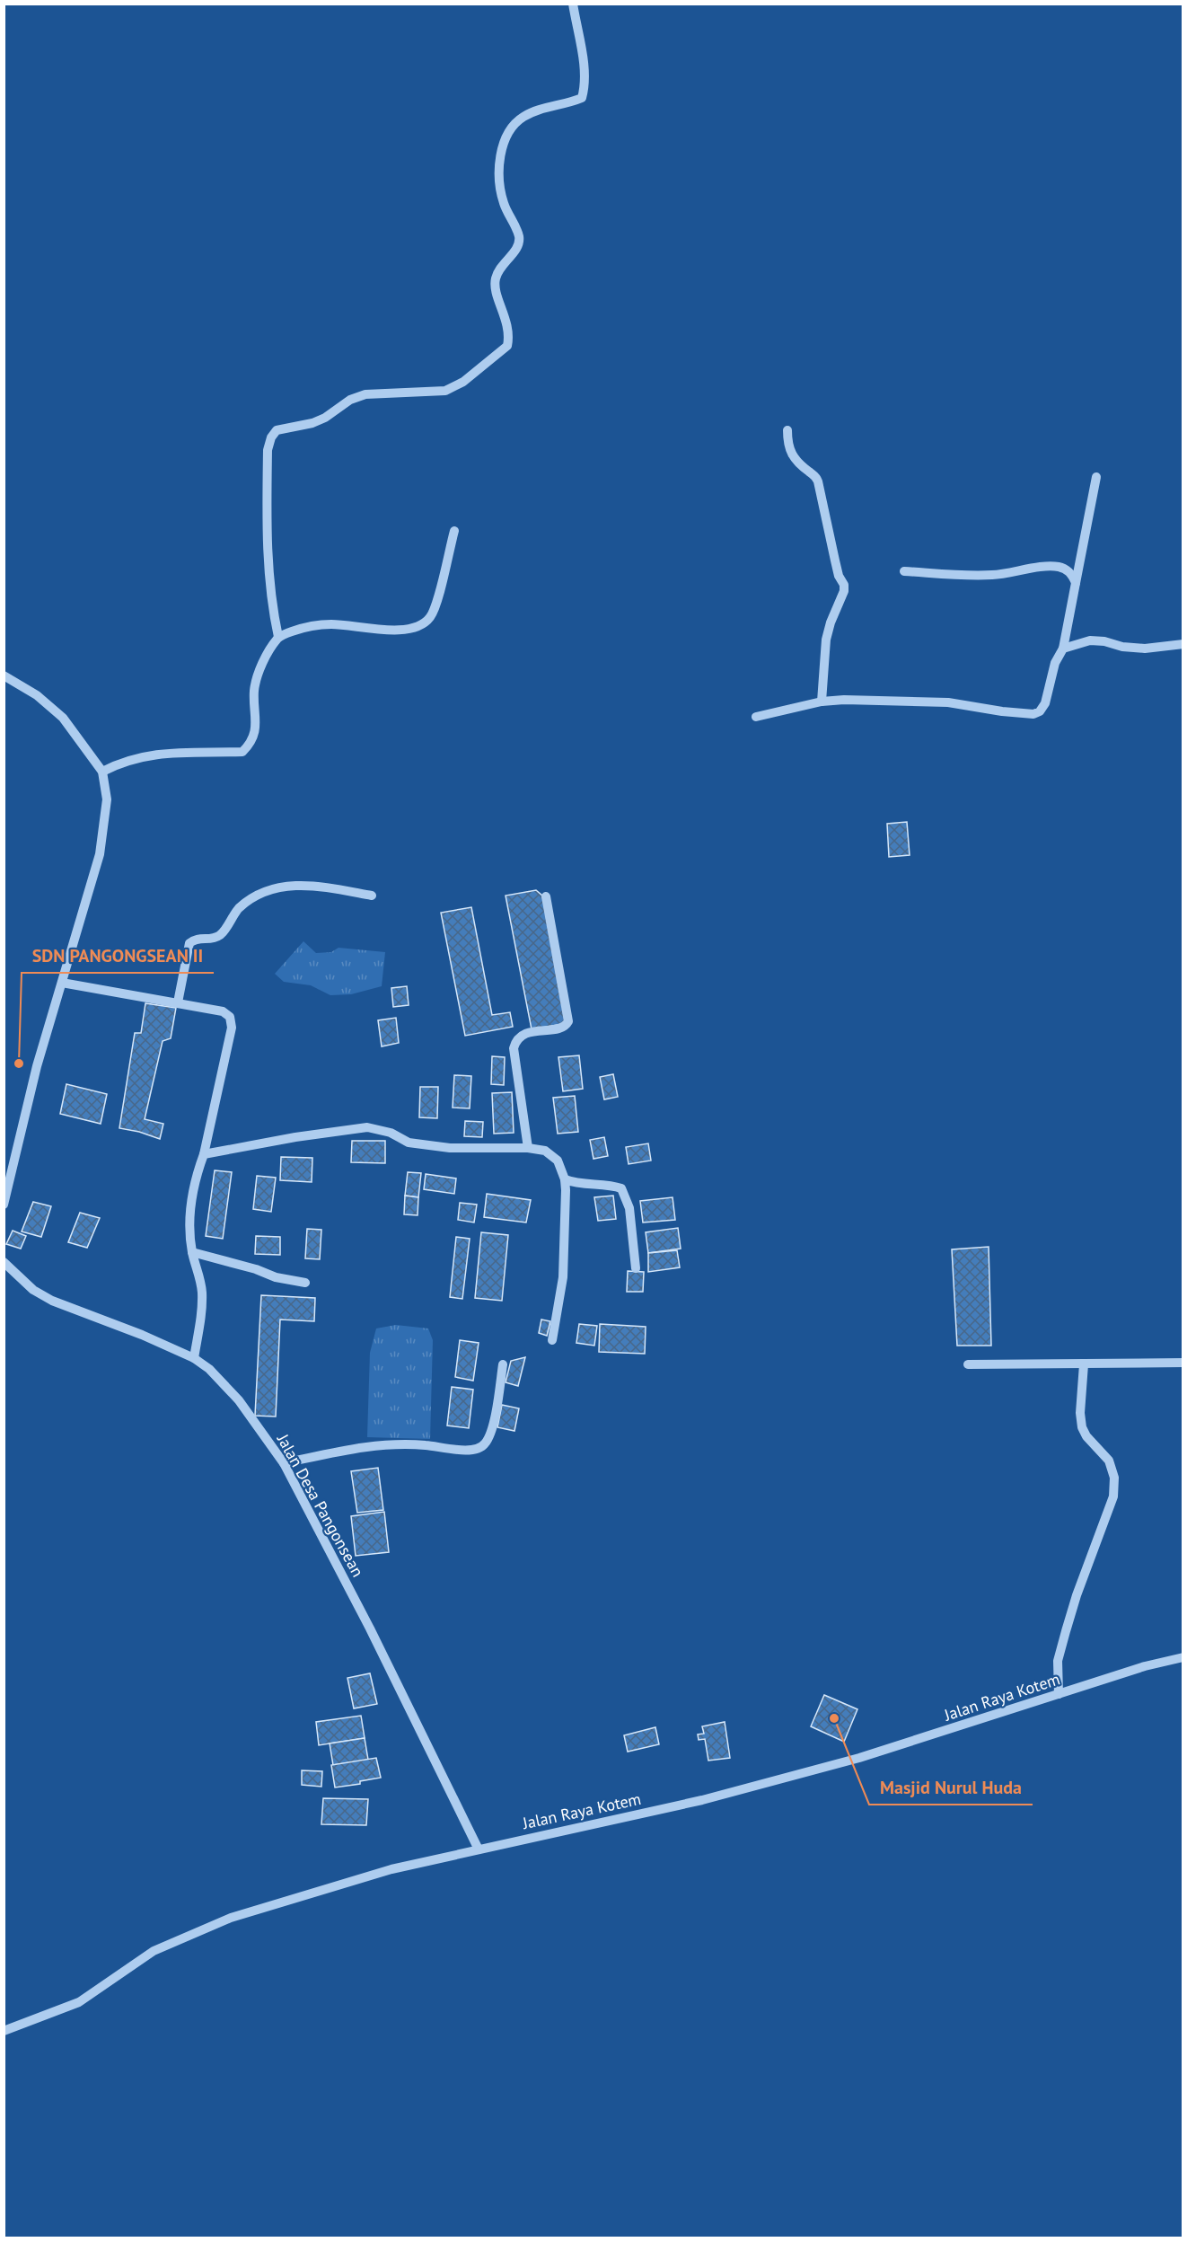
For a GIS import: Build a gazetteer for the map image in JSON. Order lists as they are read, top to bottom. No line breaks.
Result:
{"streets":{"street":["Jalan Desa Pangonsean","Jalan Raya Kotem"]},"crossings":[["Jalan Desa Pangonsean","Jalan Raya Kotem"]],"places":["SDN PANGONGSEAN II","Masjid Nurul Huda"]}
